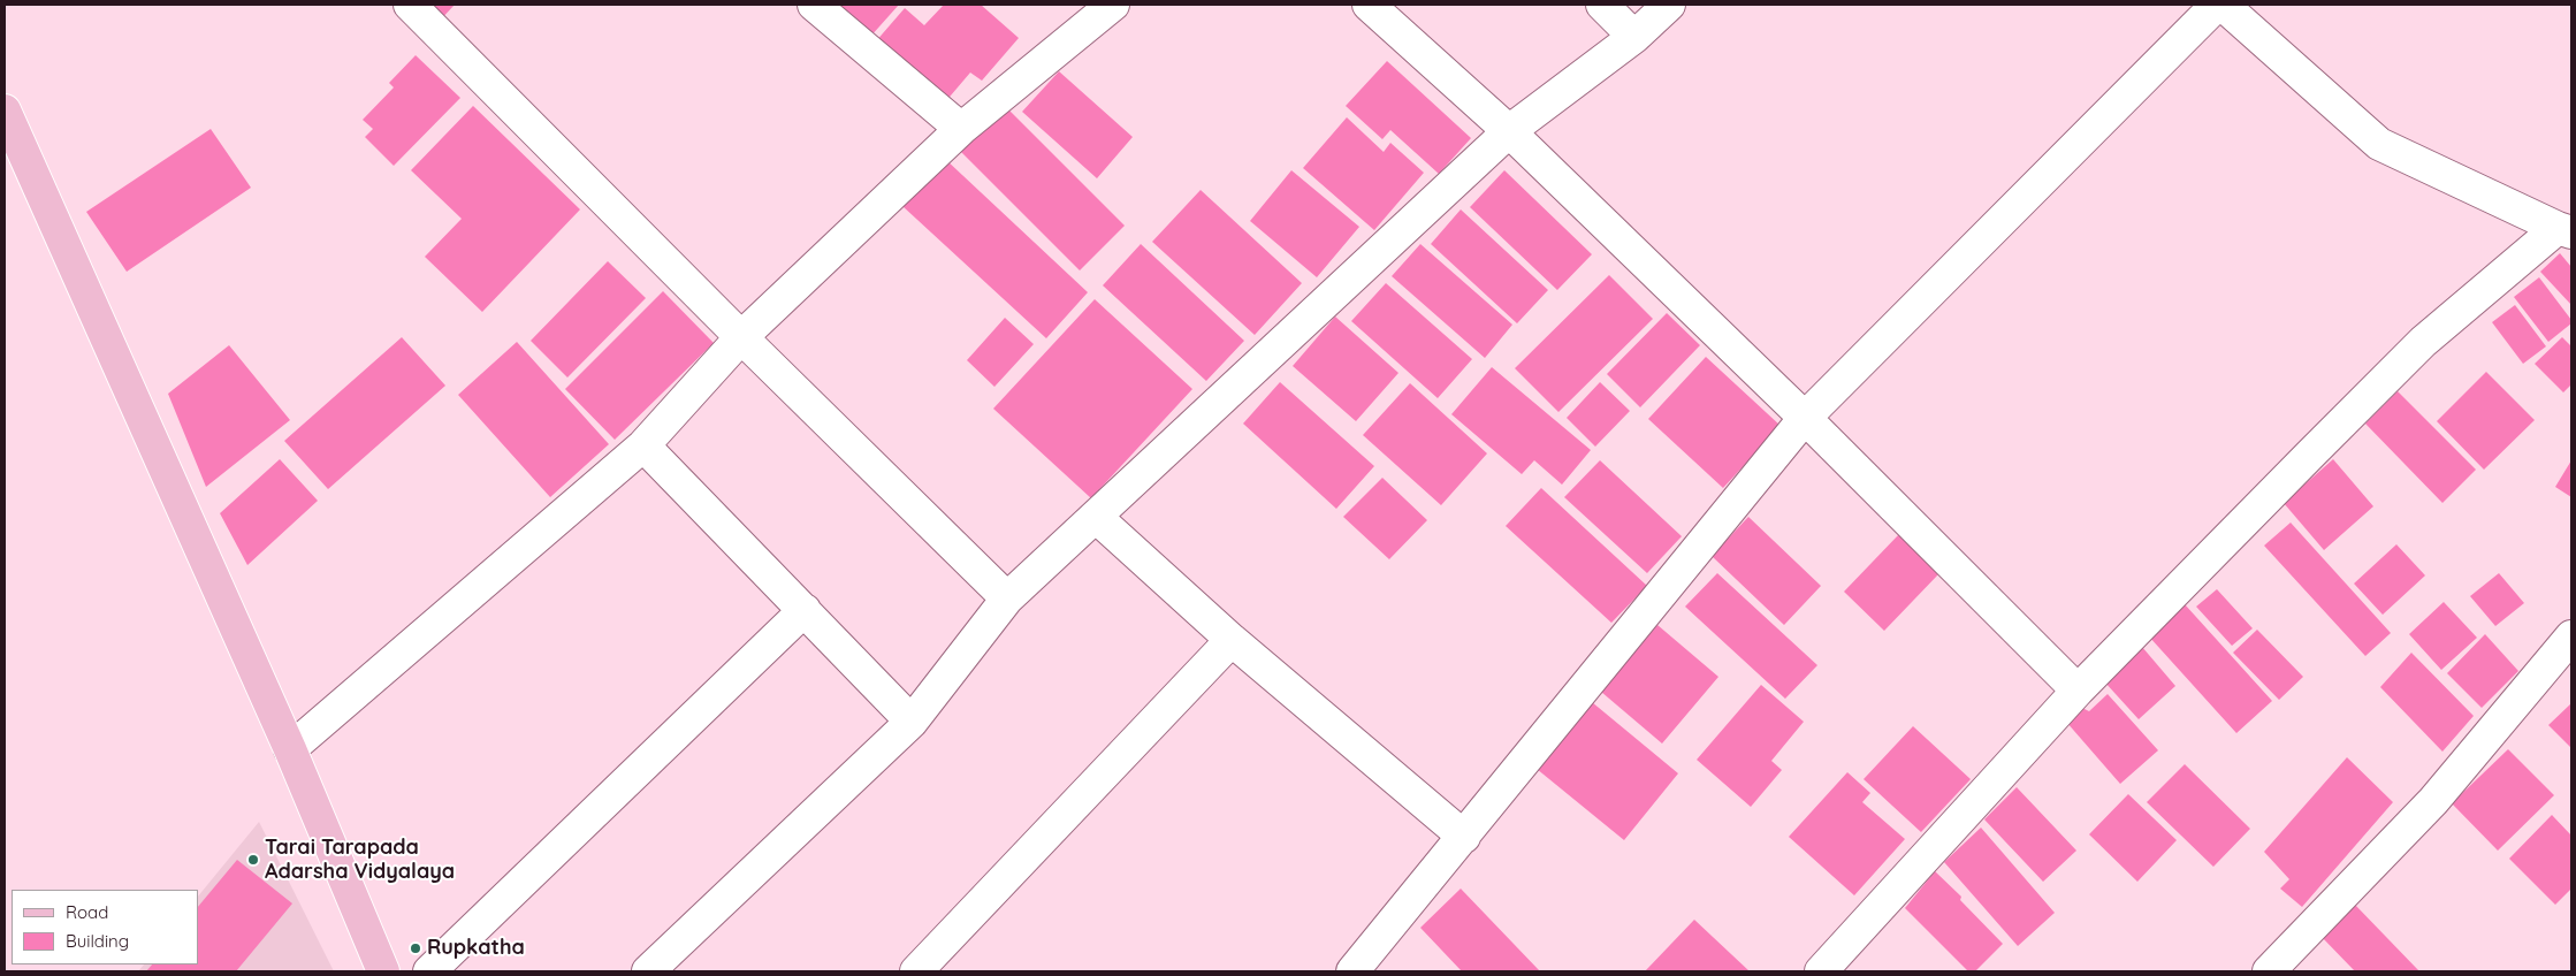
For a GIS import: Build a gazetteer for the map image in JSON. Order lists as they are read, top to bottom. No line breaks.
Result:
{"places":["Tarai Tarapada Adarsha Vidyalaya","Rupkatha"],"legend":["Road","Building"]}
